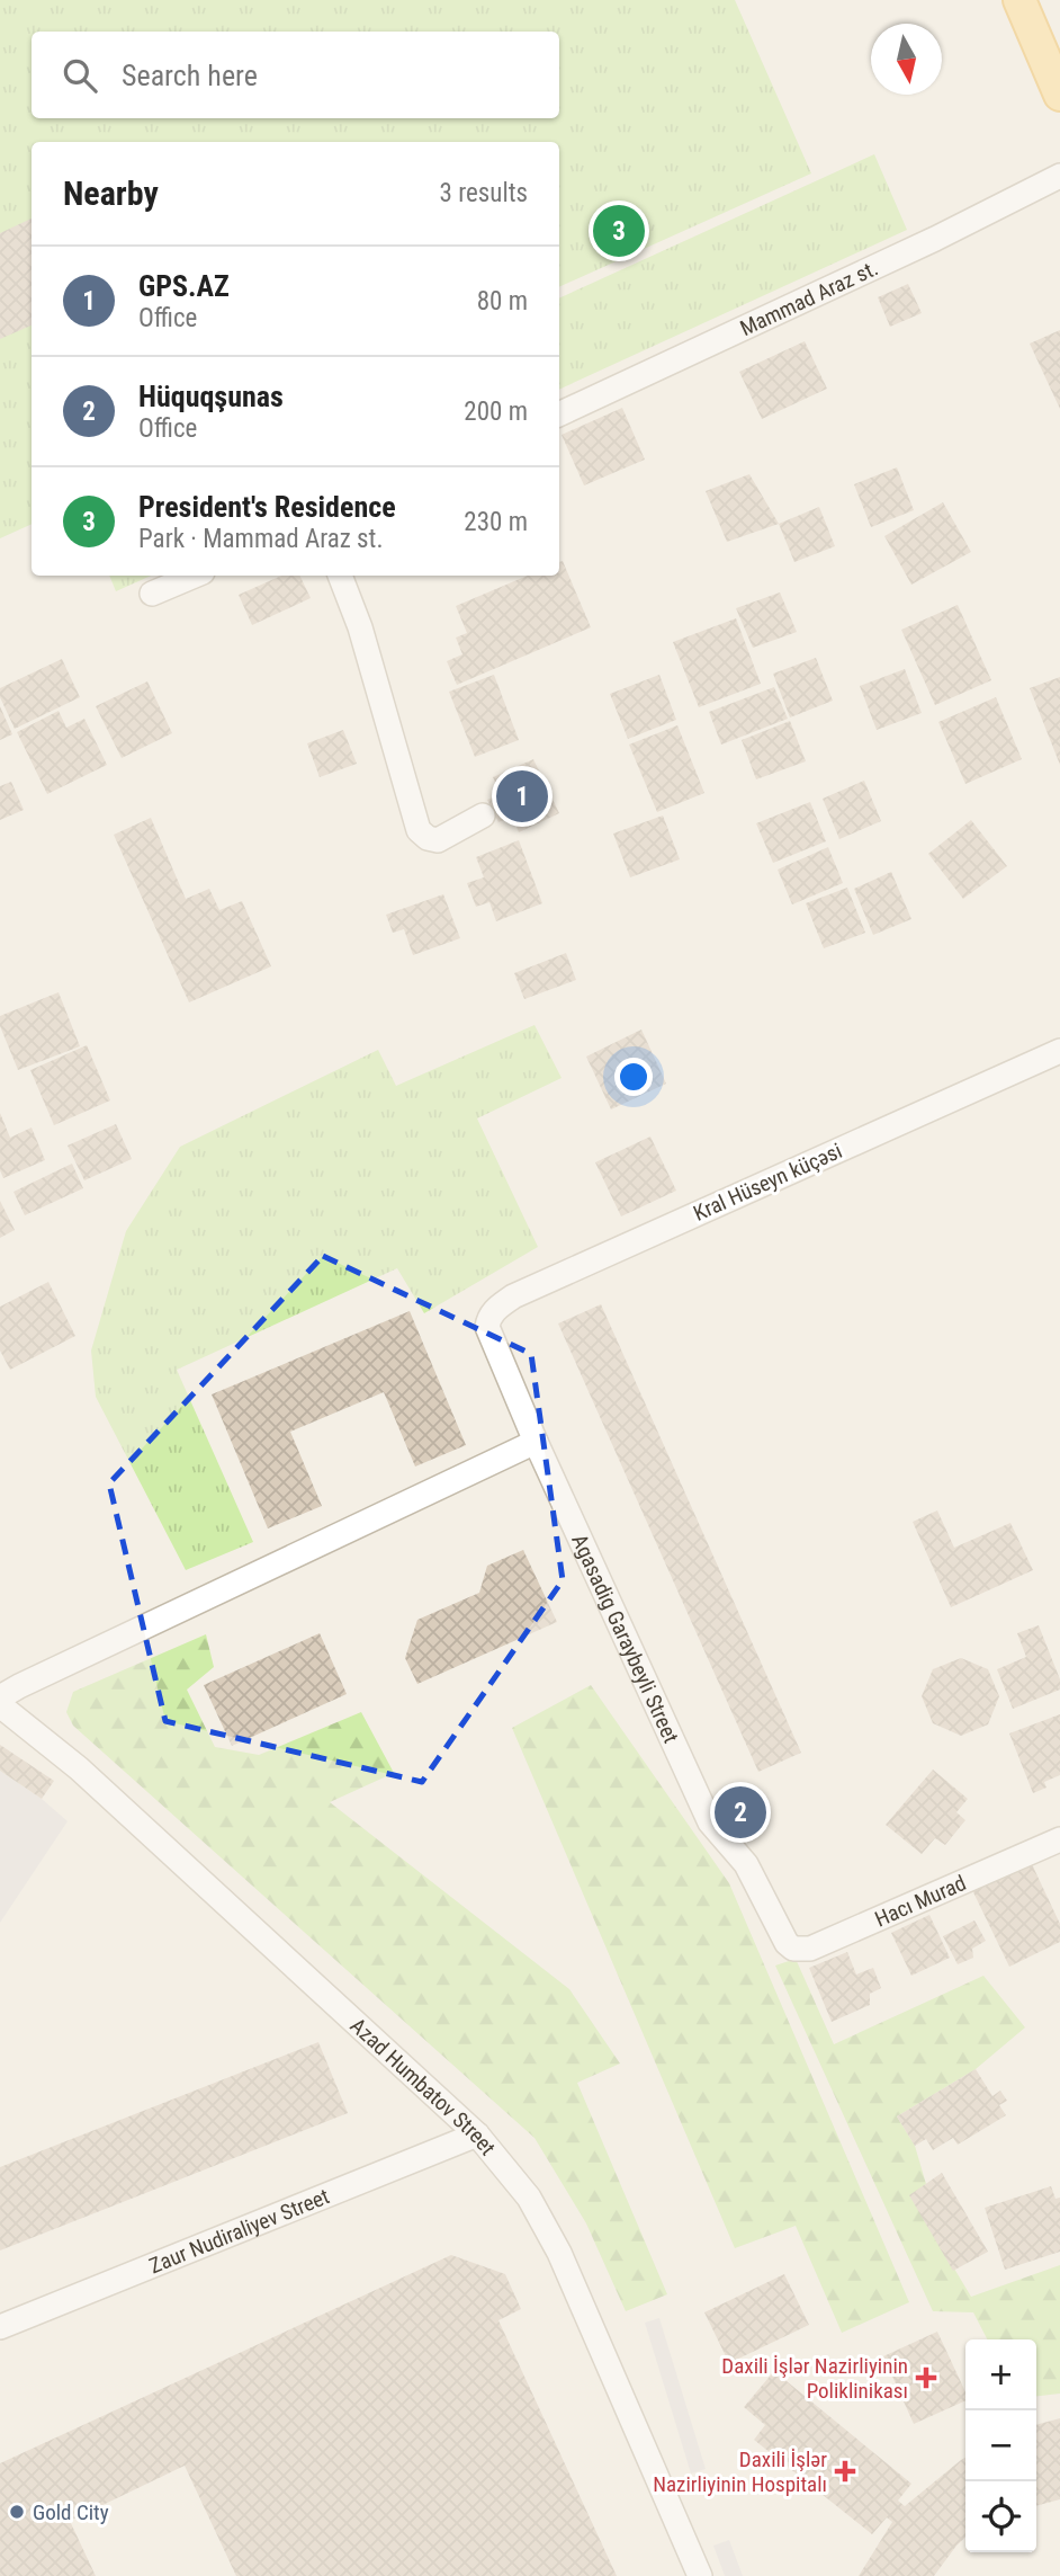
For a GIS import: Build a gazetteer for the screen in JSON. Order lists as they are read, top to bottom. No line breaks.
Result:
{"streets":{"street":["Mammad Araz st.","Kral Hüseyn küçəsi","Agasadig Garaybeyli Street","Hacı Murad","Azad Humbatov Street","Zaur Nudiraliyev Street"]},"crossings":[["Kral Hüseyn küçəsi","Agasadig Garaybeyli Street"],["Agasadig Garaybeyli Street","Hacı Murad"],["Azad Humbatov Street","Zaur Nudiraliyev Street"]],"places":{"health":["Daxili İşlər Nazirliyinin Poliklinikası","Daxili İşlər Nazirliyinin Hospitalı"],"other":["Gold City"]},"north":"bottom","page":{"search":"Search here","heading":["Nearby","3 results"],"pins":["3","1","2"],"list":[{"mark":"1","name":"GPS.AZ","note":"Office","value":"80 m"},{"mark":"2","name":"Hüquqşunas","note":"Office","value":"200 m"},{"mark":"3","name":"President's Residence","note":"Park · Mammad Araz st.","value":"230 m"}],"map_buttons":["+","−"]}}
